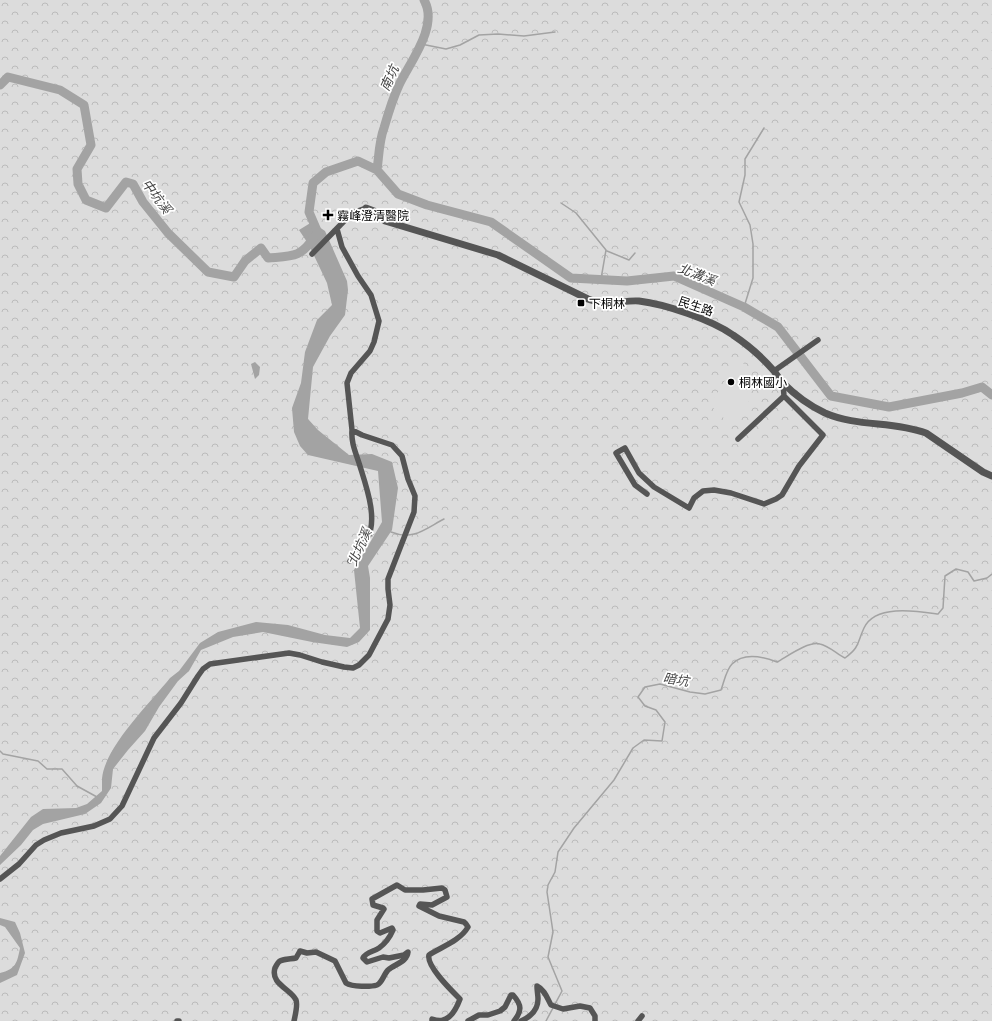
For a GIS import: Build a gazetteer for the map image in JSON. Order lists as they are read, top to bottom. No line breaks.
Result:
{"streets":{"street":["民生路"]},"water":["南坑","中坑溪","北溝溪","北坑溪","暗坑"],"places":{"health":["霧峰澄清醫院"],"transit":["下桐林"],"other":["桐林國小"]}}
